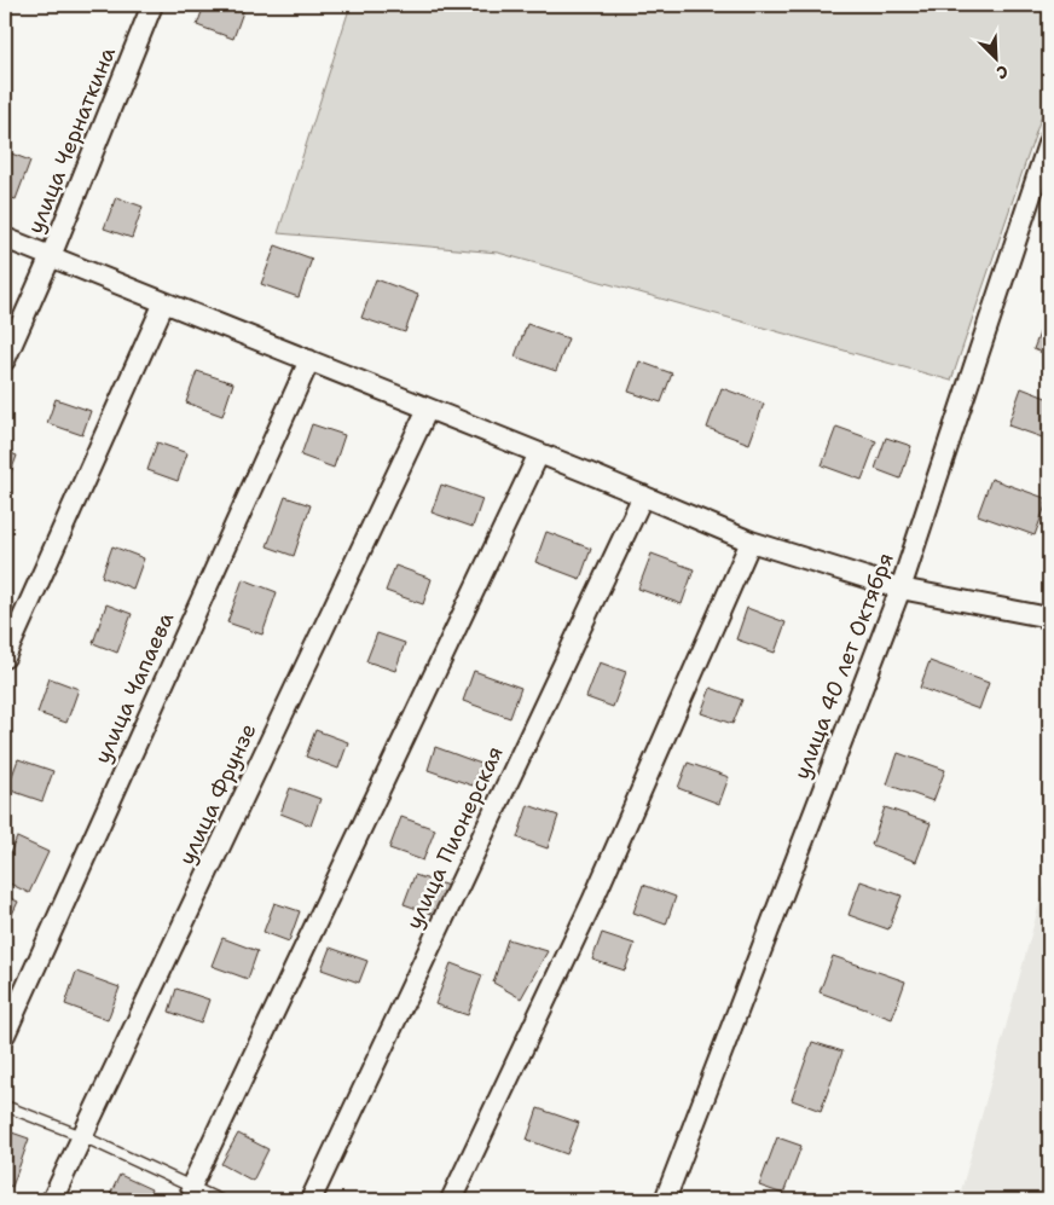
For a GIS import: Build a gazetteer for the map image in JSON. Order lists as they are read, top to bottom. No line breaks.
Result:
{"streets":{"street":["улица Чернаткина","улица 40 лет Октября","улица Чапаева","улица Фрунзе","улица Пионерская"]},"north":"bottom right"}
